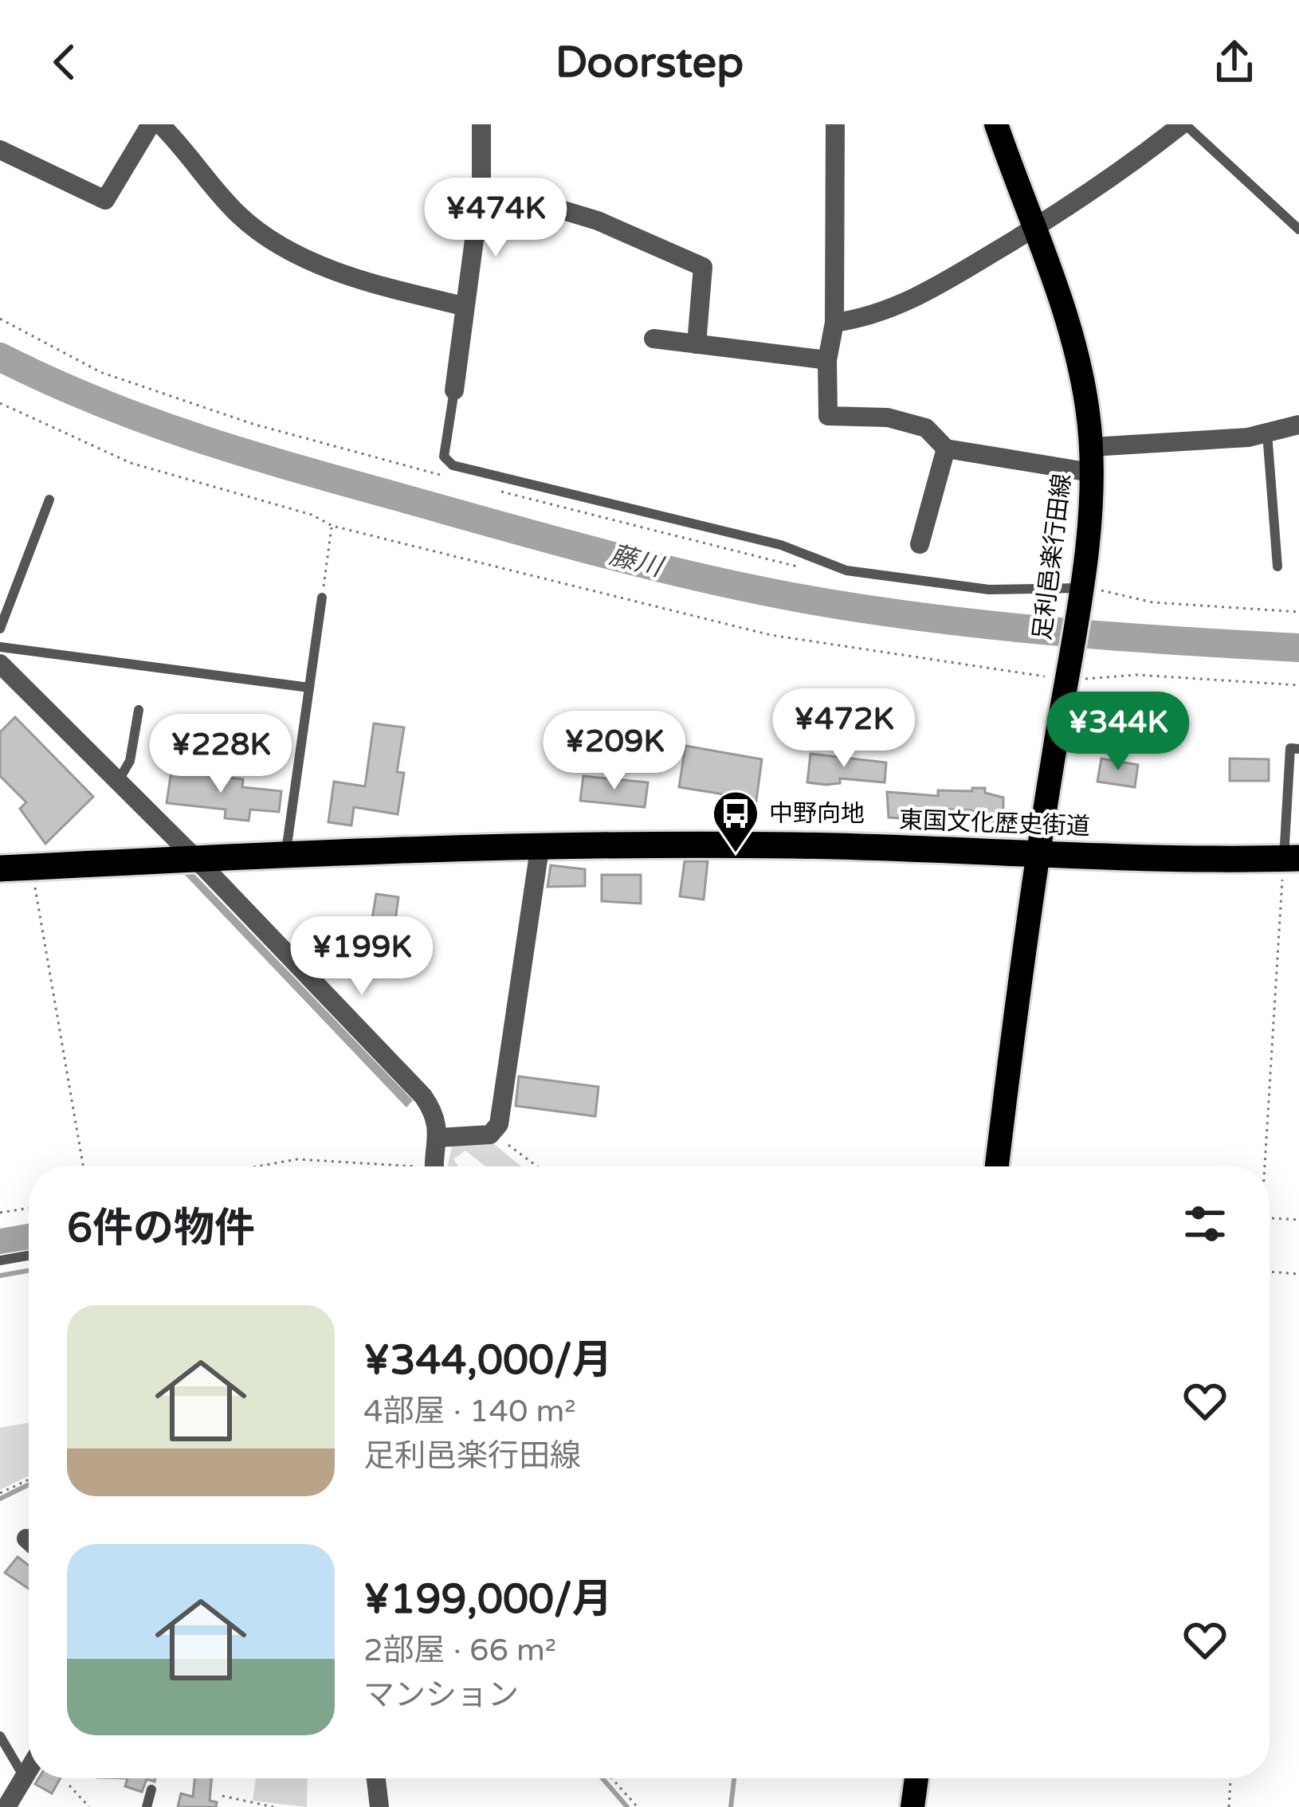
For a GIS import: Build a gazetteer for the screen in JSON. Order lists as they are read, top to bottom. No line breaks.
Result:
{"streets":{"highway":["東国文化歴史街道"],"main road":["足利邑楽行田線"]},"crossings":[["足利邑楽行田線","東国文化歴史街道"]],"water":["藤川"],"places":{"bus stop":["中野向地"]},"page":{"header":"Doorstep","price":["¥474K","¥472K","¥344K","¥209K","¥228K","¥199K"],"heading":"6件の物件","list":[{"name":"¥344,000/月","note":"4部屋 · 140 m² · 足利邑楽行田線"},{"name":"¥199,000/月","note":"2部屋 · 66 m² · マンション"}]}}
